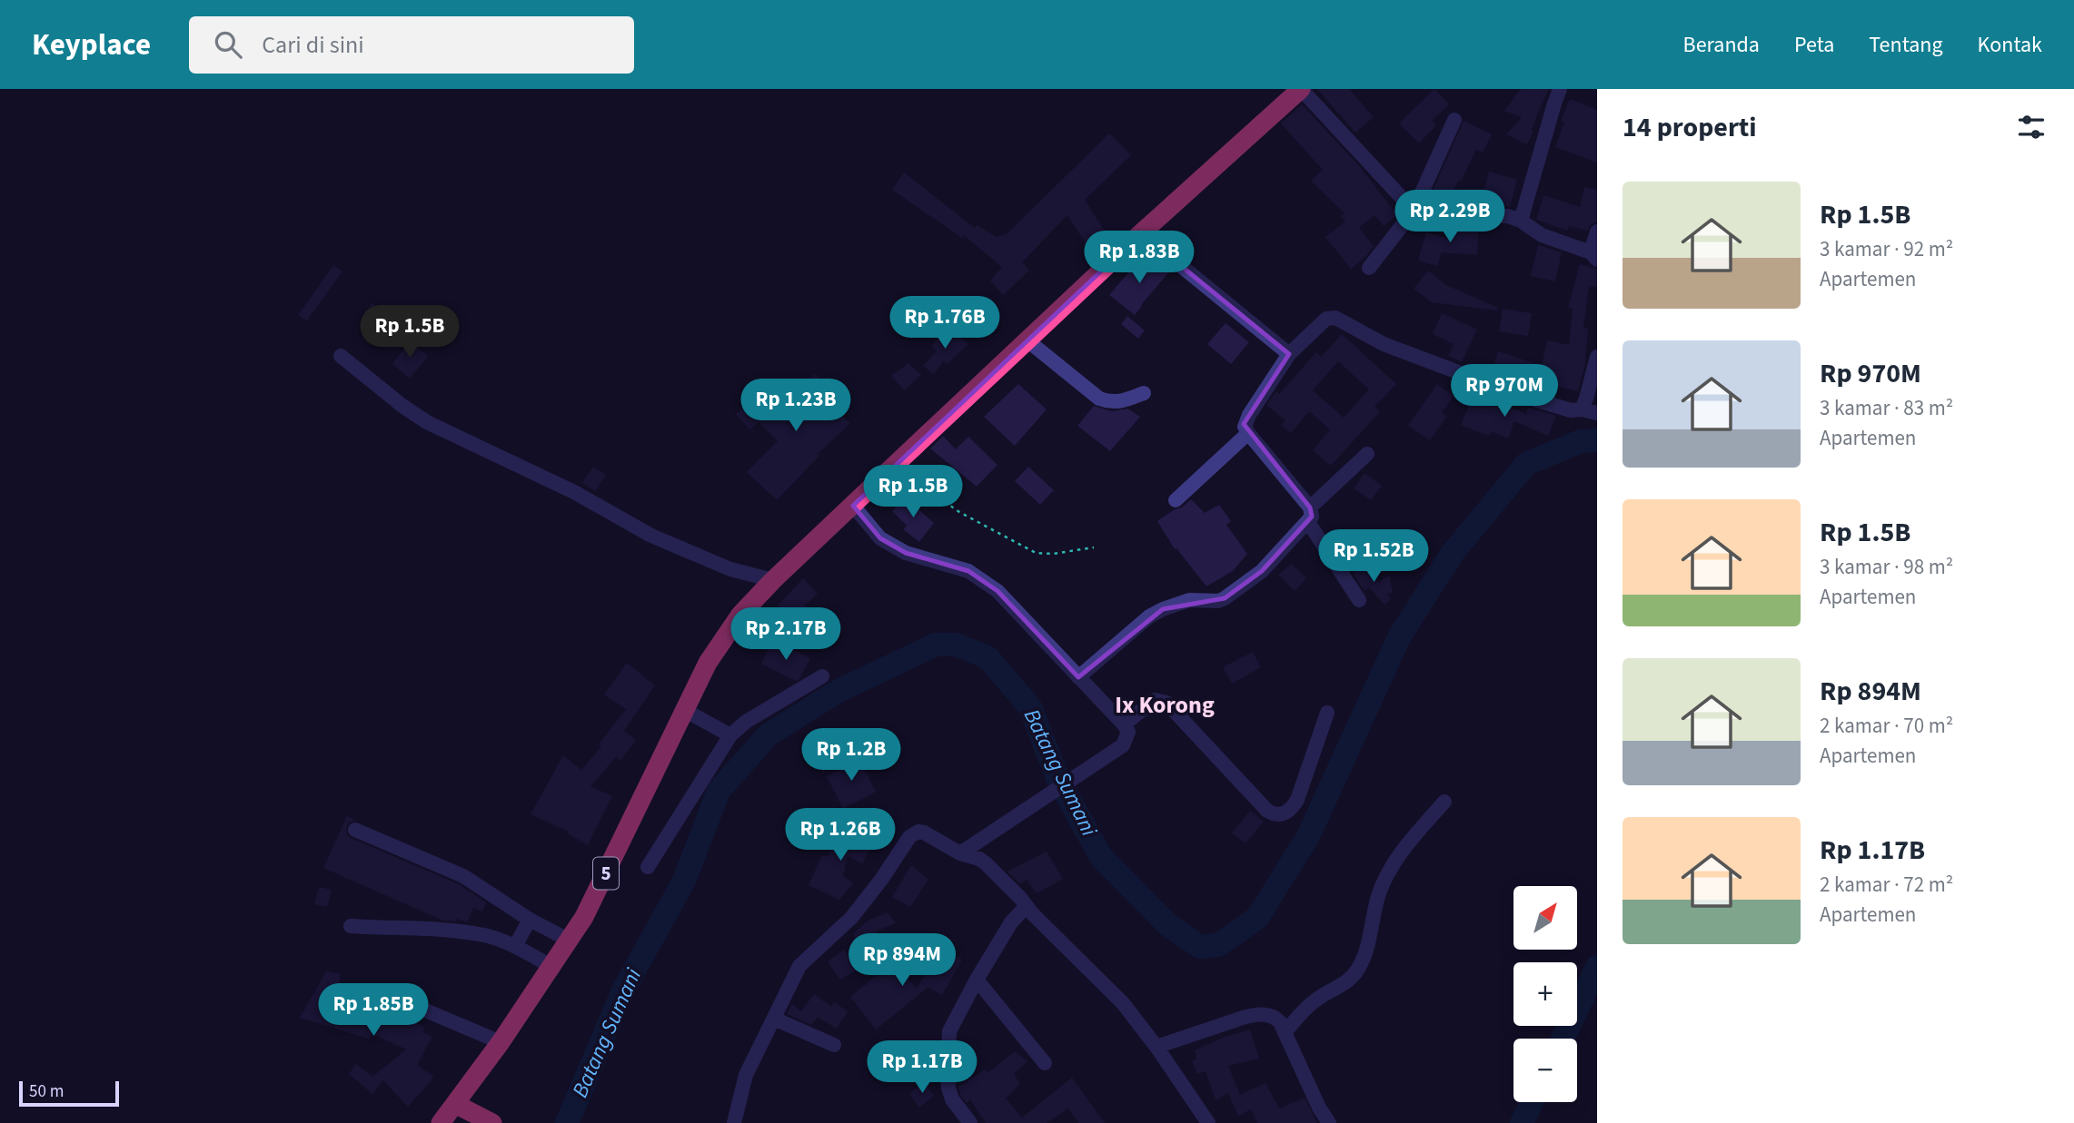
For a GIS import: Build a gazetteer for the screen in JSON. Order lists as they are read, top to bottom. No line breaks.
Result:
{"streets":{"highway":["5"]},"districts":["Ix Korong"],"water":["Batang Sumani"],"scale_bar":"50 m","north":"top right","page":{"header":"Keyplace","search":"Cari di sini","nav":["Beranda","Peta","Tentang","Kontak"],"heading":"14 properti","list":[{"name":"Rp 1.5B","note":"3 kamar · 92 m² · Apartemen"},{"name":"Rp 970M","note":"3 kamar · 83 m² · Apartemen"},{"name":"Rp 1.5B","note":"3 kamar · 98 m² · Apartemen"},{"name":"Rp 894M","note":"2 kamar · 70 m² · Apartemen"},{"name":"Rp 1.17B","note":"2 kamar · 72 m² · Apartemen"}],"price":["Rp 2.29B","Rp 1.83B","Rp 1.76B","Rp 1.5B","Rp 970M","Rp 1.23B","Rp 1.5B","Rp 1.52B","Rp 2.17B","Rp 1.2B","Rp 1.26B","Rp 894M","Rp 1.85B","Rp 1.17B"],"map_buttons":["+","−"],"scale":"50 m"}}
